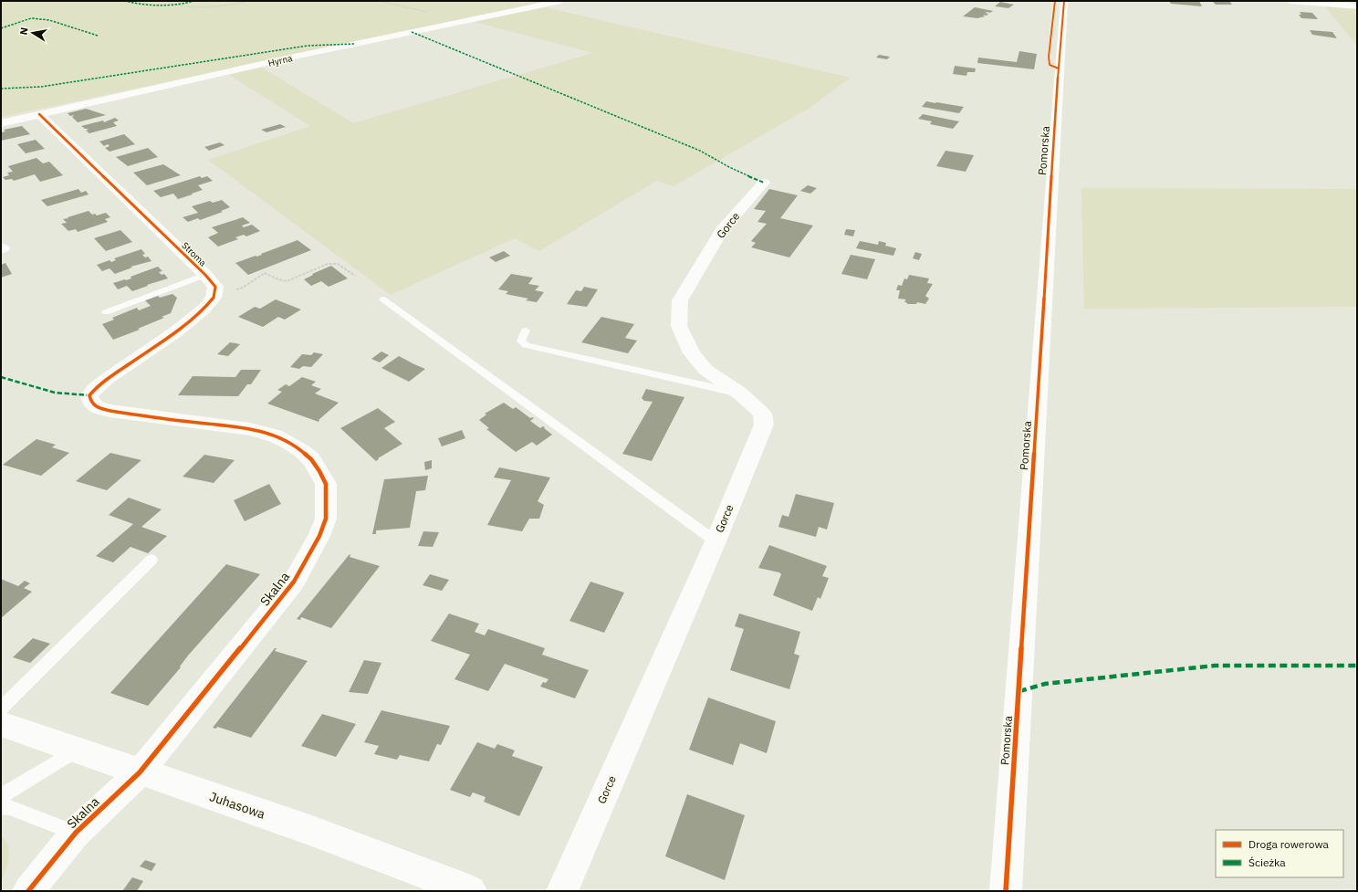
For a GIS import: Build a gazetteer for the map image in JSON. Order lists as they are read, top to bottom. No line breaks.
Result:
{"streets":{"street":["Hyrna","Pomorska","Gorce","Stroma","Skalna","Juhasowa"]},"crossings":[["Hyrna","Stroma"],["Stroma","Skalna"],["Skalna","Juhasowa"]],"legend":["Droga rowerowa","Ścieżka"],"north":"left"}
